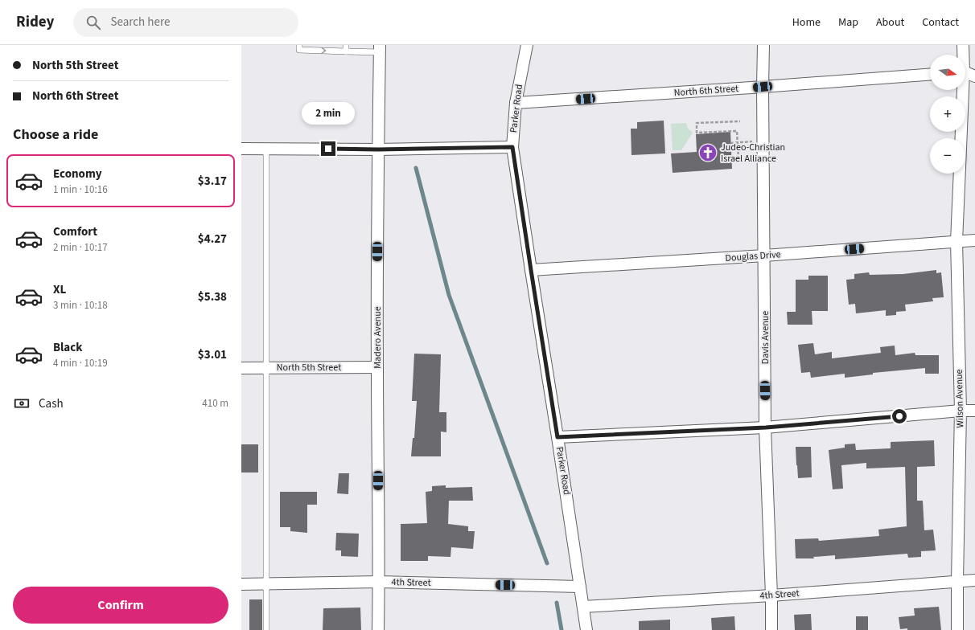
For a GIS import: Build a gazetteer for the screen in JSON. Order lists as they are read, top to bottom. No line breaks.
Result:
{"streets":{"street":["North 6th Street","Parker Road","Douglas Drive","Madero Avenue","Davis Avenue","North 5th Street","Wilson Avenue","4th Street"]},"crossings":[["North 6th Street","Parker Road"],["North 6th Street","Davis Avenue"],["Parker Road","Douglas Drive"],["Parker Road","4th Street"],["Douglas Drive","Davis Avenue"],["Douglas Drive","Wilson Avenue"],["Madero Avenue","North 5th Street"],["Madero Avenue","4th Street"],["Davis Avenue","4th Street"],["Wilson Avenue","4th Street"]],"places":{"church":["Judeo-Christian Israel Alliance"]},"north":"right","page":{"header":"Ridey","search":"Search here","nav":["Home","Map","About","Contact"],"banner":["North 5th Street","North 6th Street"],"map_buttons":["+","−"],"bubble":"2 min","heading":"Choose a ride","list":[{"name":"Economy","note":"1 min · 10:16","value":"$3.17"},{"name":"Comfort","note":"2 min · 10:17","value":"$4.27"},{"name":"XL","note":"3 min · 10:18","value":"$5.38"},{"name":"Black","note":"4 min · 10:19","value":"$3.01"}],"pay":["Cash","410 m"],"buttons":"Confirm"}}
